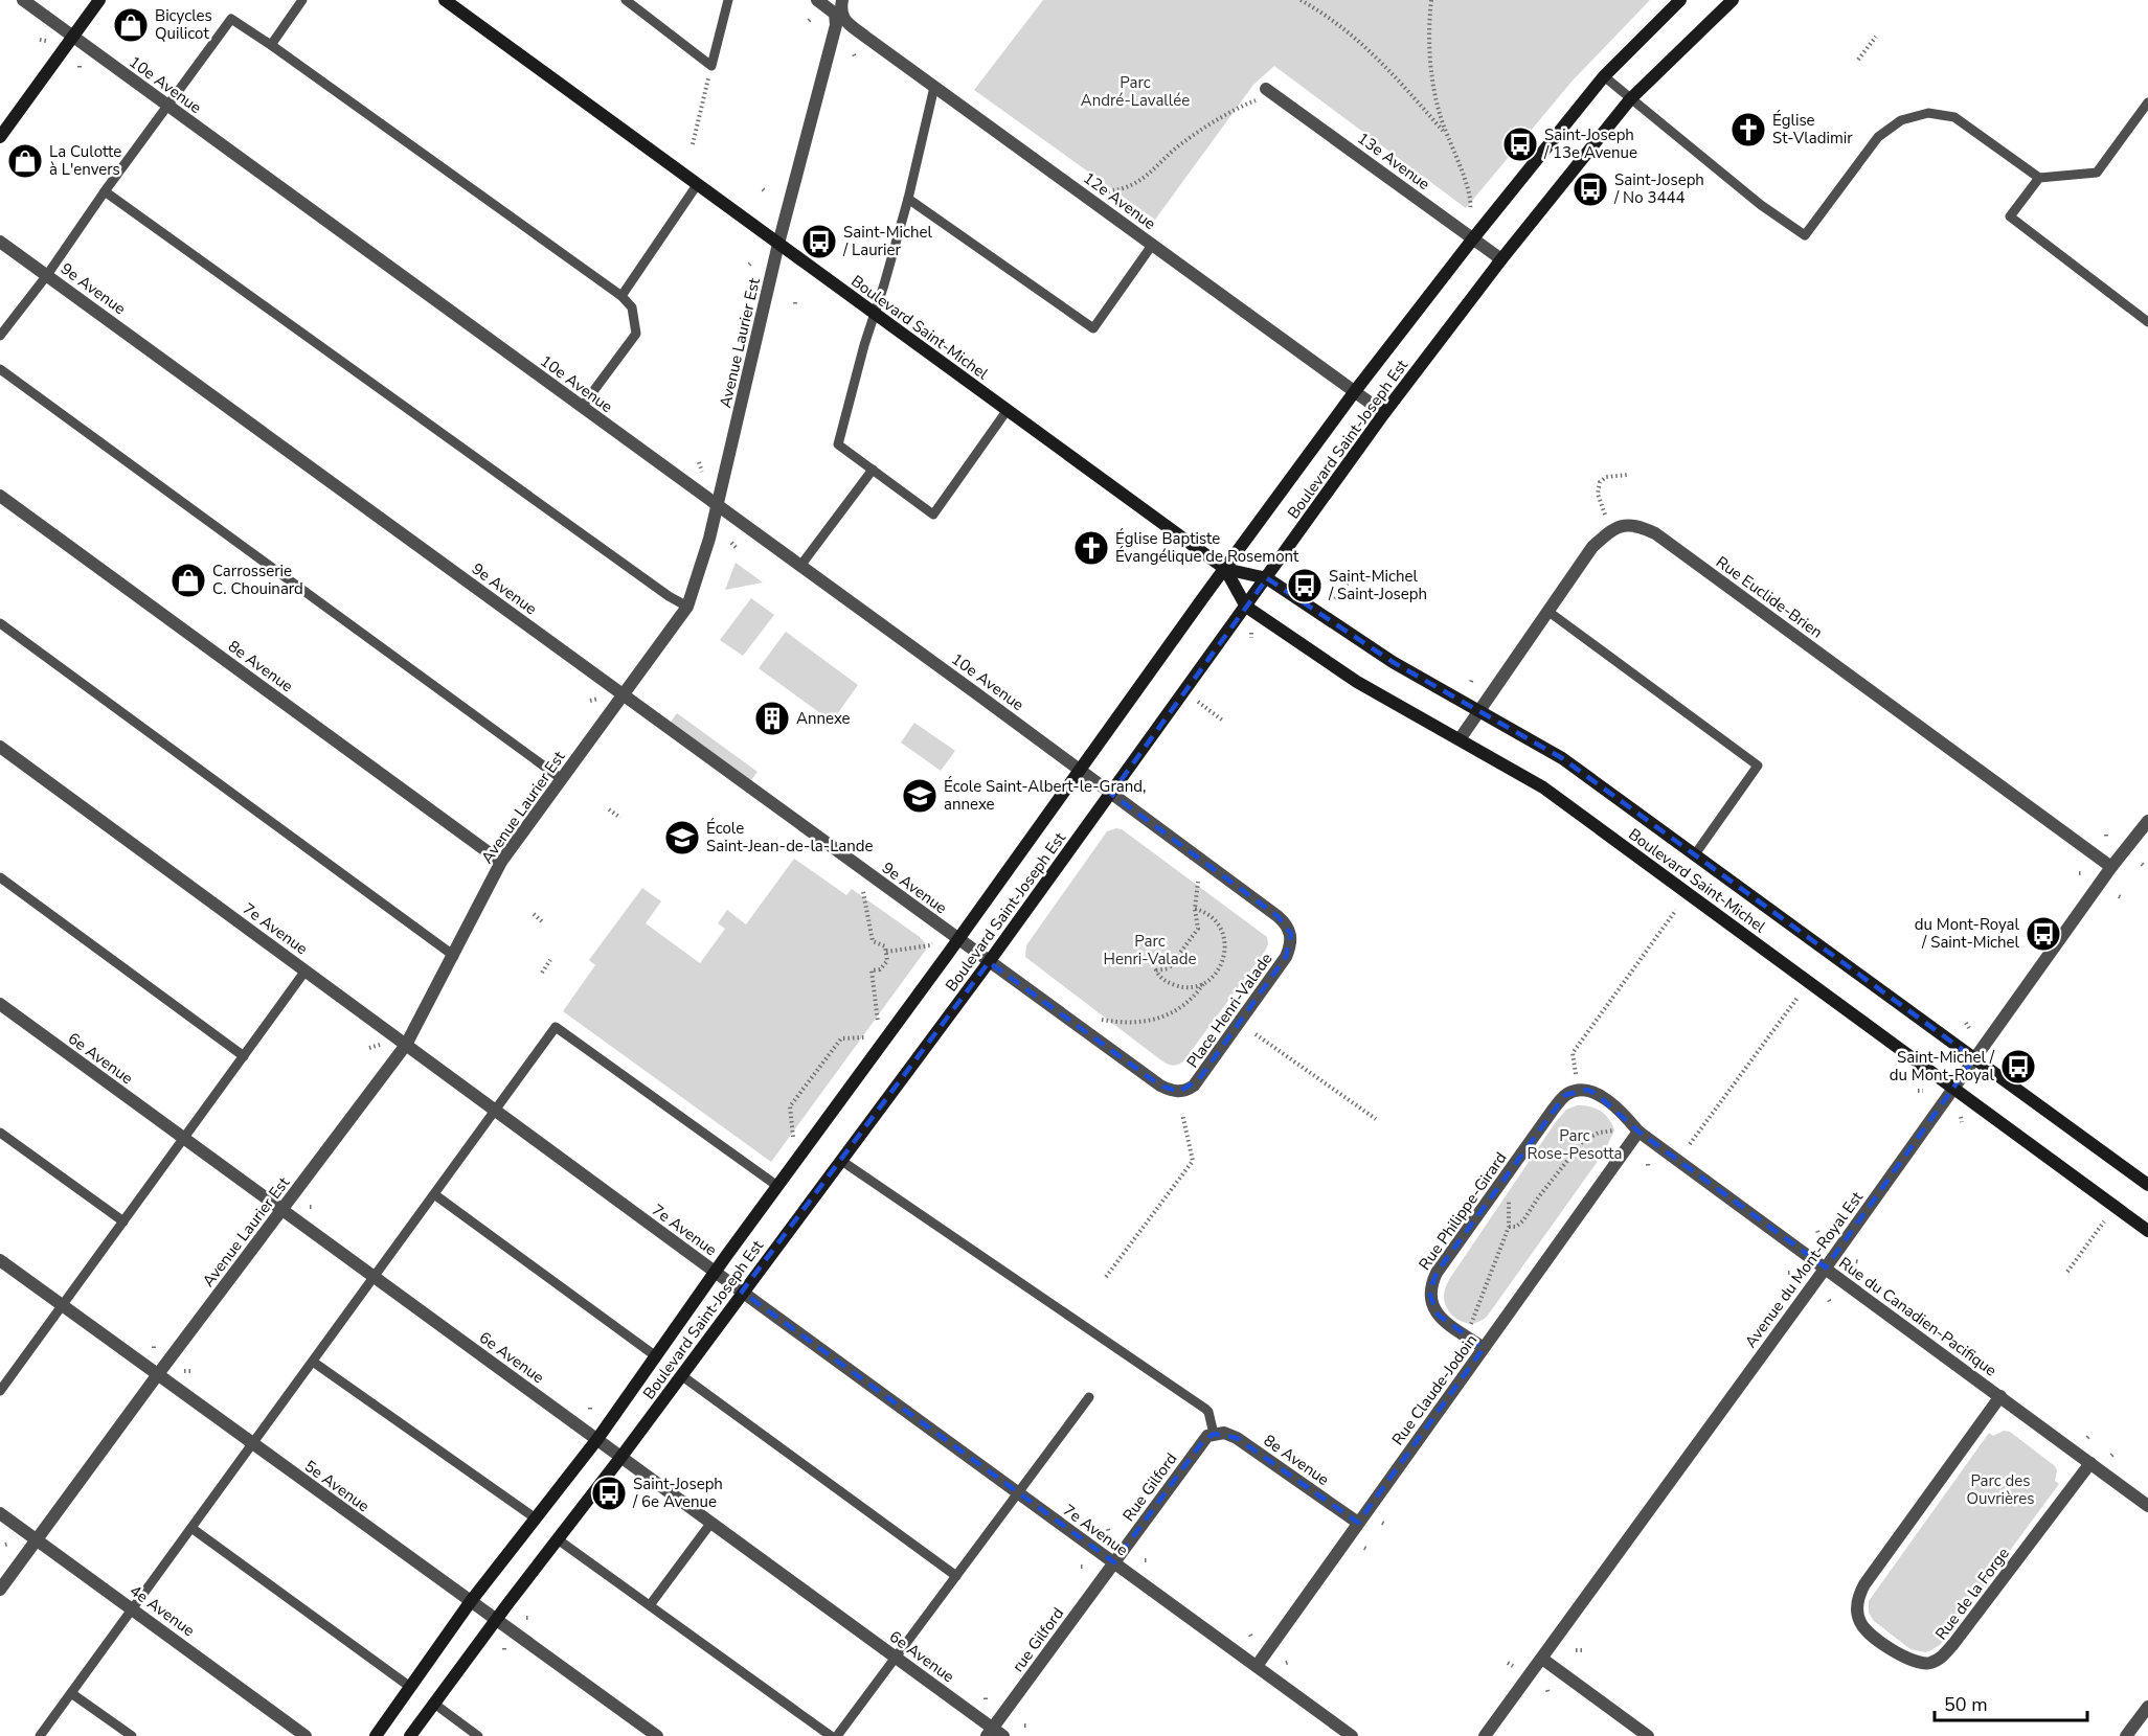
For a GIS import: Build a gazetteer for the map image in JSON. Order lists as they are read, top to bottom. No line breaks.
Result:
{"streets":{"main road":["Boulevard Saint-Michel","Boulevard Saint-Joseph Est"],"street":["10e Avenue","13e Avenue","12e Avenue","9e Avenue","Avenue Laurier Est","Rue Euclide-Brien","8e Avenue","7e Avenue","Place Henri-Valade","6e Avenue","Rue Philippe-Girard","Avenue du Mont-Royal Est","Rue du Canadien-Pacifique","Rue Claude-Jodoin","5e Avenue","Rue Gilford","Rue de la Forge","4e Avenue","rue Gilford"]},"crossings":[["10e Avenue","Avenue Laurier Est"],["10e Avenue","Boulevard Saint-Joseph Est"],["10e Avenue","Place Henri-Valade"],["13e Avenue","Boulevard Saint-Joseph Est"],["12e Avenue","Avenue Laurier Est"],["12e Avenue","Boulevard Saint-Joseph Est"],["9e Avenue","Avenue Laurier Est"],["9e Avenue","Boulevard Saint-Joseph Est"],["9e Avenue","Place Henri-Valade"],["Boulevard Saint-Michel","Avenue Laurier Est"],["Boulevard Saint-Michel","Boulevard Saint-Joseph Est"],["Boulevard Saint-Michel","Rue Euclide-Brien"],["Boulevard Saint-Michel","Avenue du Mont-Royal Est"],["Avenue Laurier Est","8e Avenue"],["Avenue Laurier Est","7e Avenue"],["Avenue Laurier Est","6e Avenue"],["Avenue Laurier Est","5e Avenue"],["Avenue Laurier Est","4e Avenue"],["Boulevard Saint-Joseph Est","7e Avenue"],["Boulevard Saint-Joseph Est","Place Henri-Valade"],["Boulevard Saint-Joseph Est","6e Avenue"],["Boulevard Saint-Joseph Est","5e Avenue"],["Rue Euclide-Brien","Avenue du Mont-Royal Est"],["8e Avenue","Rue Claude-Jodoin"],["8e Avenue","Rue Gilford"],["7e Avenue","Rue Claude-Jodoin"],["7e Avenue","Rue Gilford"],["7e Avenue","rue Gilford"],["6e Avenue","rue Gilford"],["Rue Philippe-Girard","Rue du Canadien-Pacifique"],["Rue Philippe-Girard","Rue Claude-Jodoin"],["Avenue du Mont-Royal Est","Rue du Canadien-Pacifique"],["Rue du Canadien-Pacifique","Rue Claude-Jodoin"],["Rue du Canadien-Pacifique","Rue de la Forge"],["Rue Gilford","rue Gilford"]],"parks":["Parc André-Lavallée","Parc Henri-Valade","Parc Rose-Pesotta","Parc des Ouvrières"],"places":{"shop":["Bicycles Quilicot","La Culotte à L'envers","Carrosserie C. Chouinard"],"church":["Église St-Vladimir","Église Baptiste Évangélique de Rosemont"],"bus stop":["Saint-Joseph / 13e Avenue","Saint-Joseph / No 3444","Saint-Michel / Laurier","Saint-Michel / Saint-Joseph","du Mont-Royal / Saint-Michel","Saint-Michel / du Mont-Royal","Saint-Joseph / 6e Avenue"],"building":["Annexe"],"school or university":["École Saint-Albert-le-Grand, annexe","École Saint-Jean-de-la-Lande"]},"scale_bar":"50 m"}
